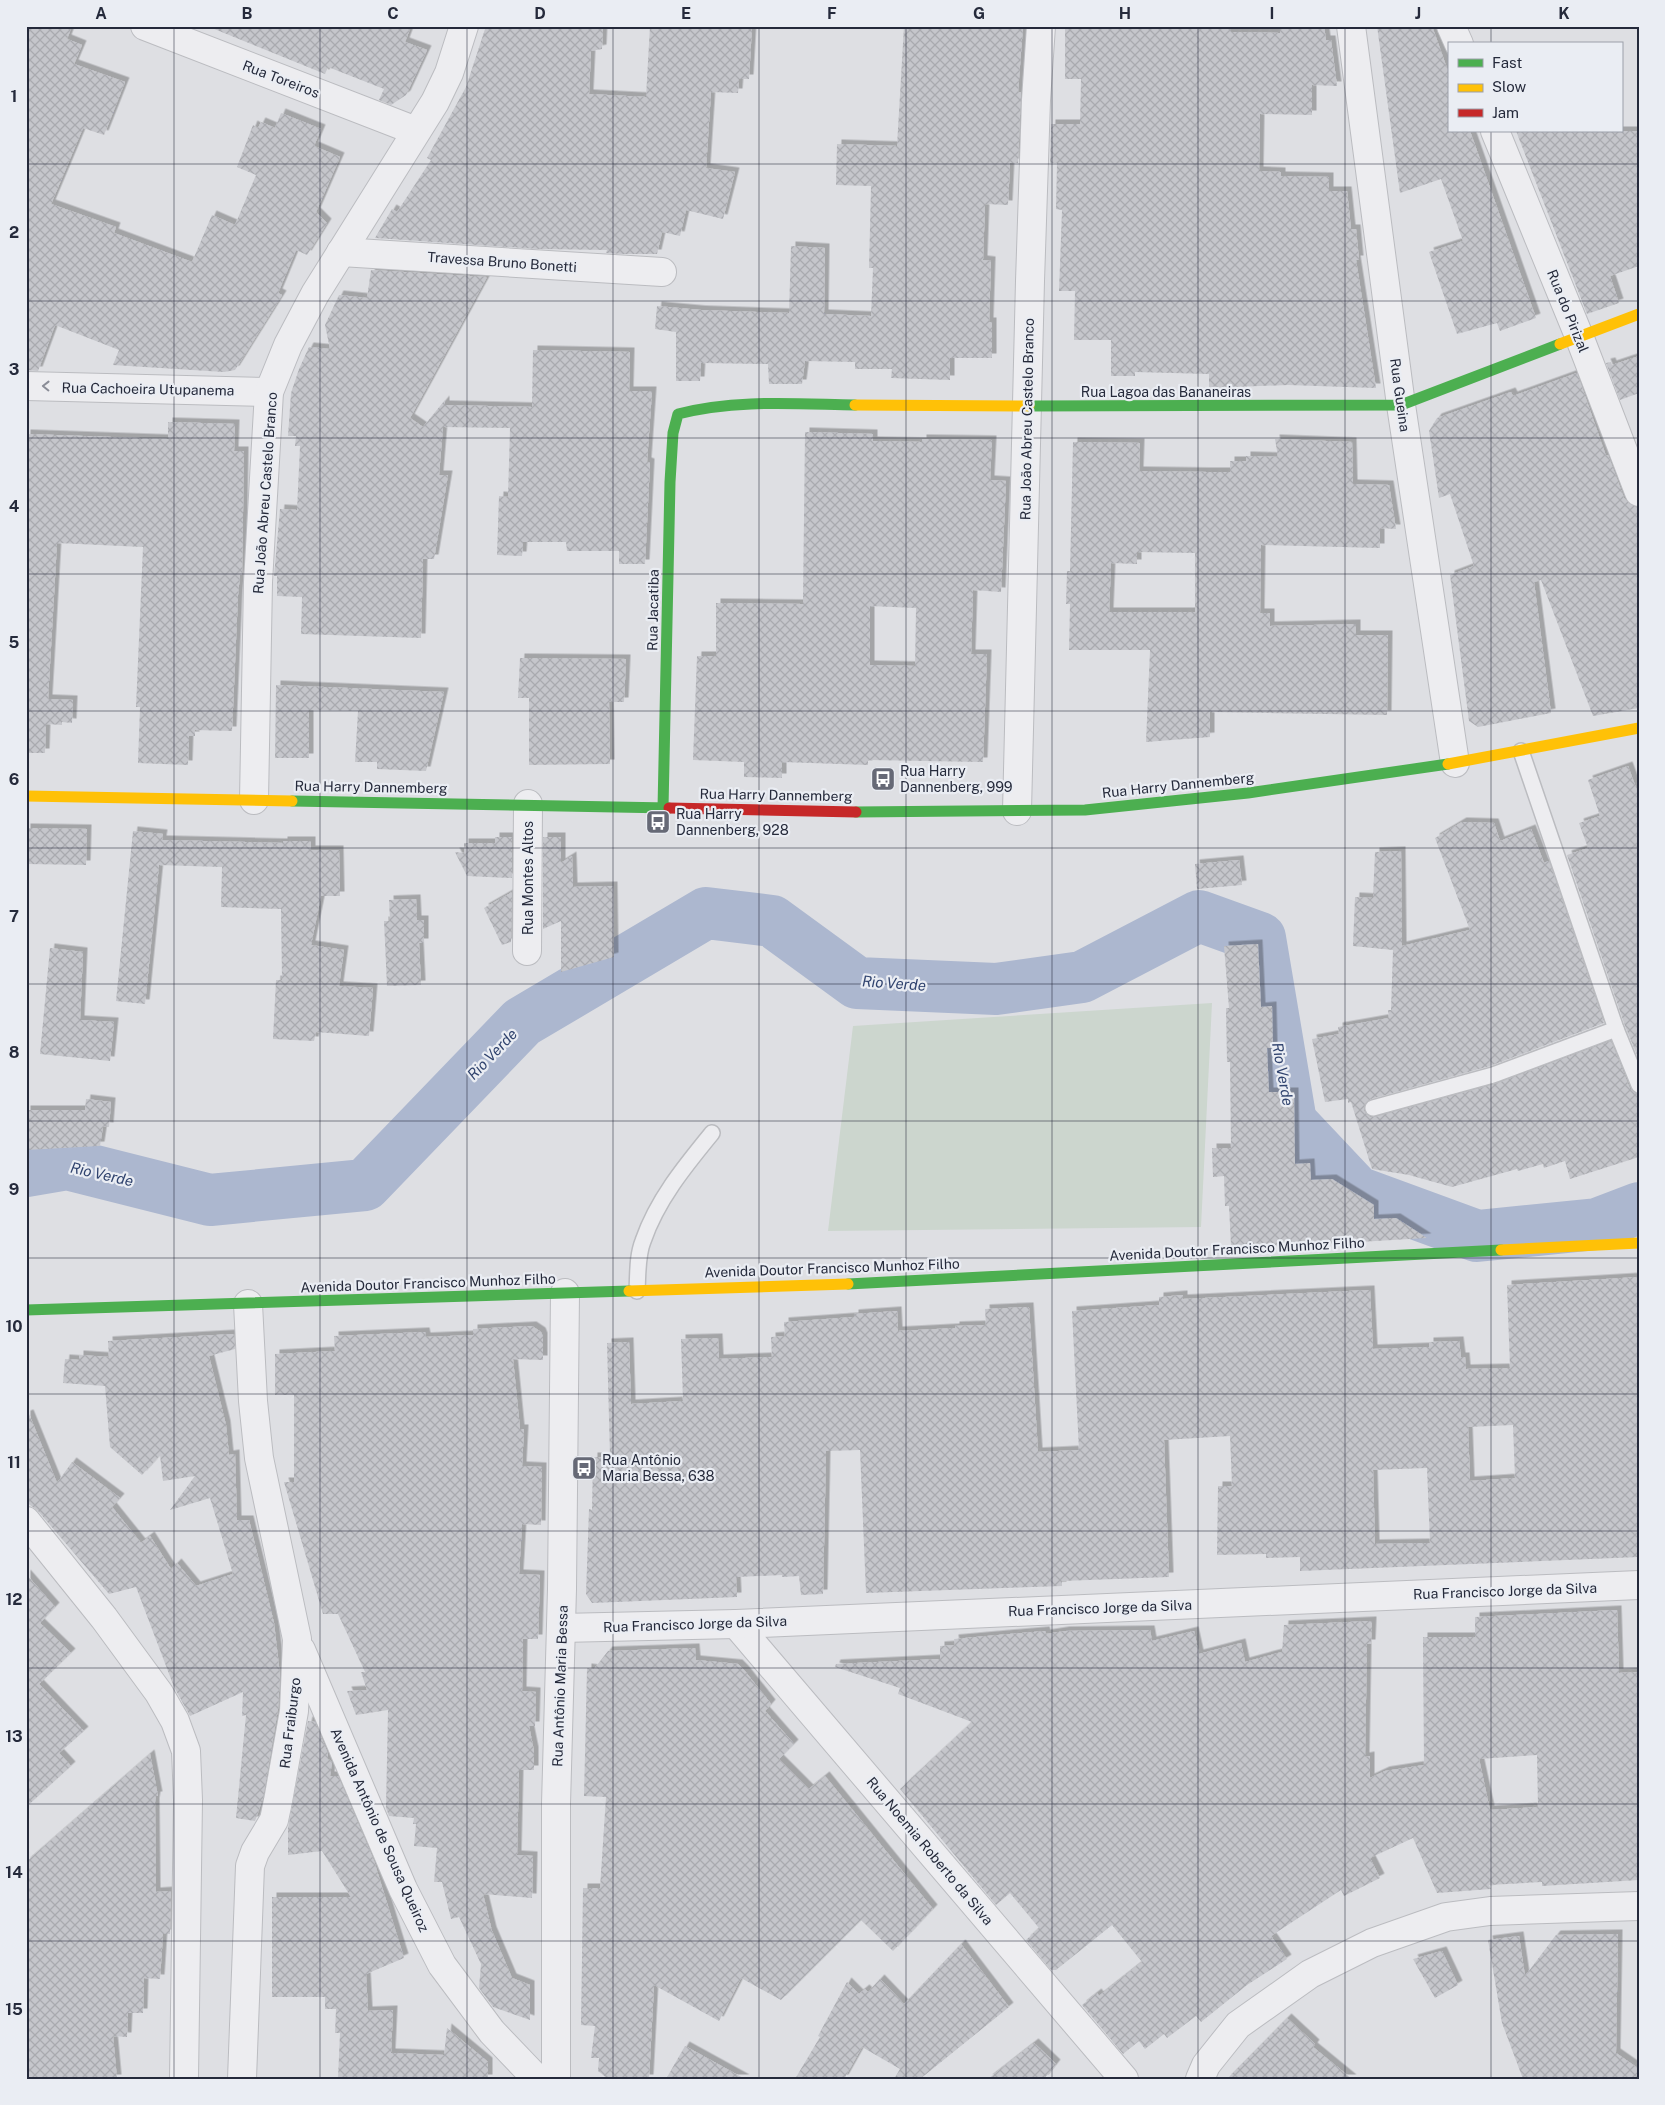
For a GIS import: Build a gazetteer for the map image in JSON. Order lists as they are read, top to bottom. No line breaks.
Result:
{"streets":{"street":["Rua Toreiros","Travessa Bruno Bonetti","Rua do Pirizal","Rua Cachoeira Utupanema","Rua Lagoa das Bananeiras","Rua Gueina","Rua João Abreu Castelo Branco","Rua Jacatiba","Rua Harry Dannemberg","Rua Montes Altos","Avenida Doutor Francisco Munhoz Filho","Rua Francisco Jorge da Silva","Rua Antônio Maria Bessa","Rua Fraiburgo","Avenida Antônio de Sousa Queiroz","Rua Noemia Roberto da Silva"]},"crossings":[["Rua Toreiros","Rua João Abreu Castelo Branco"],["Travessa Bruno Bonetti","Rua João Abreu Castelo Branco"],["Rua do Pirizal","Rua Lagoa das Bananeiras"],["Rua Cachoeira Utupanema","Rua João Abreu Castelo Branco"],["Rua Lagoa das Bananeiras","Rua Gueina"],["Rua Lagoa das Bananeiras","Rua João Abreu Castelo Branco"],["Rua Lagoa das Bananeiras","Rua Jacatiba"],["Rua Gueina","Rua Harry Dannemberg"],["Rua João Abreu Castelo Branco","Rua Harry Dannemberg"],["Rua Jacatiba","Rua Harry Dannemberg"],["Rua Harry Dannemberg","Rua Montes Altos"],["Avenida Doutor Francisco Munhoz Filho","Rua Antônio Maria Bessa"],["Avenida Doutor Francisco Munhoz Filho","Rua Fraiburgo"],["Rua Francisco Jorge da Silva","Rua Antônio Maria Bessa"],["Rua Francisco Jorge da Silva","Rua Noemia Roberto da Silva"],["Rua Fraiburgo","Avenida Antônio de Sousa Queiroz"]],"one_way":["Rua Cachoeira Utupanema"],"water":["Rio Verde"],"places":{"bus stop":["Rua Harry Dannenberg, 999","Rua Harry Dannenberg, 928","Rua Antônio Maria Bessa, 638"]},"legend":["Fast","Slow","Jam"],"grid":{"columns":["A","B","C","D","E","F","G","H","I","J","K"],"rows":["1","2","3","4","5","6","7","8","9","10","11","12","13","14","15"]}}
